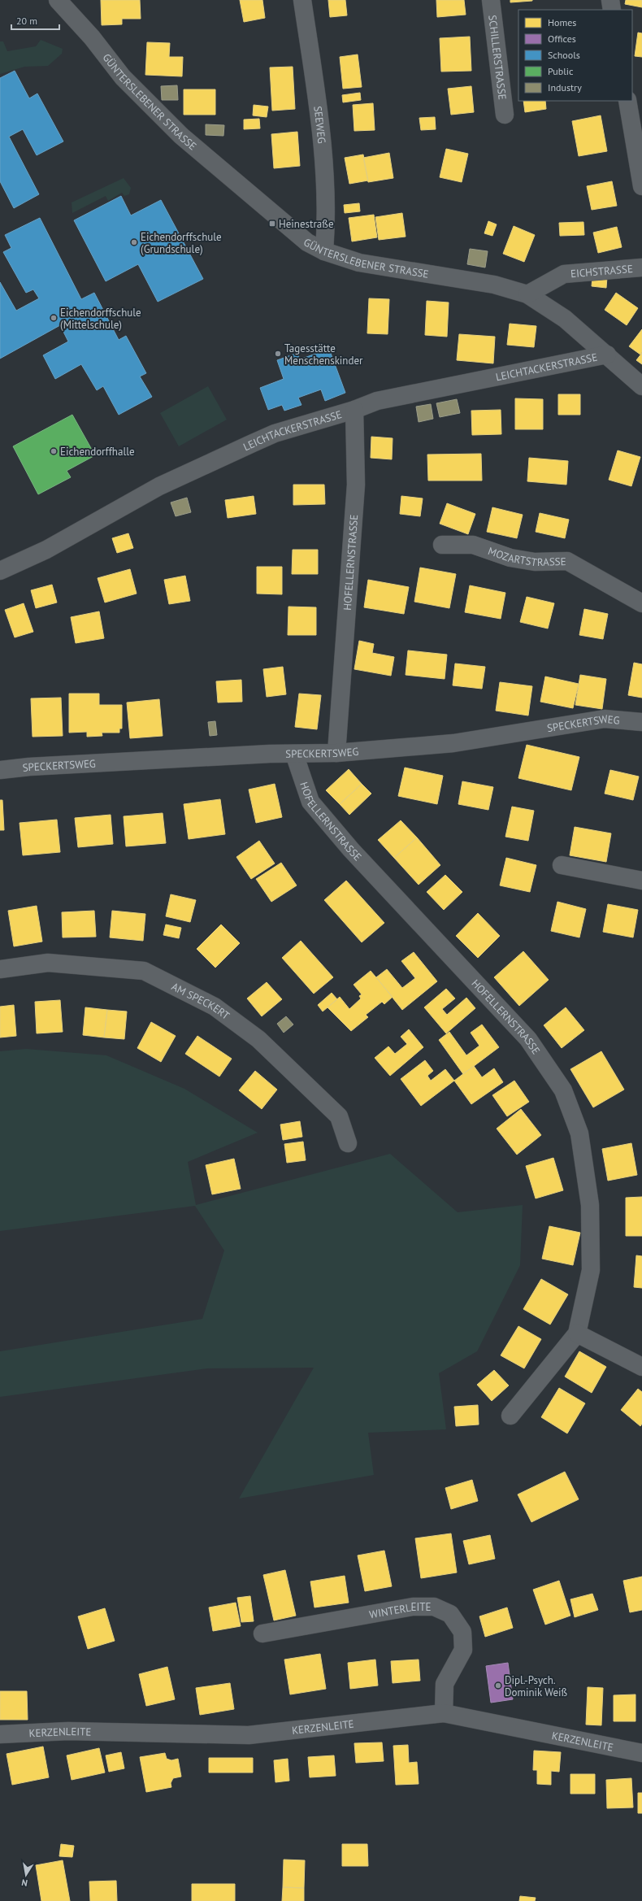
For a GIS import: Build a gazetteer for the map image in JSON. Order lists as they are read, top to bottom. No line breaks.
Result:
{"streets":{"street":["SCHILLERSTRASSE","GÜNTERSLEBENER STRASSE","SEEWEG","EICHSTRASSE","LEICHTACKERSTRASSE","MOZARTSTRASSE","HOFELLERNSTRASSE","SPECKERTSWEG","AM SPECKERT","WINTERLEITE","KERZENLEITE"]},"crossings":[["GÜNTERSLEBENER STRASSE","SEEWEG"],["GÜNTERSLEBENER STRASSE","EICHSTRASSE"],["GÜNTERSLEBENER STRASSE","LEICHTACKERSTRASSE"],["LEICHTACKERSTRASSE","HOFELLERNSTRASSE"],["HOFELLERNSTRASSE","SPECKERTSWEG"],["WINTERLEITE","KERZENLEITE"]],"places":{"transit":["Heinestraße"],"other":["Eichendorffschule (Grundschule)","Eichendorffschule (Mittelschule)","Tagesstätte Menschenskinder","Eichendorffhalle","Dipl.-Psych. Dominik Weiß"]},"legend":["Homes","Offices","Schools","Public","Industry"],"scale_bar":"20 m","north":"bottom"}
